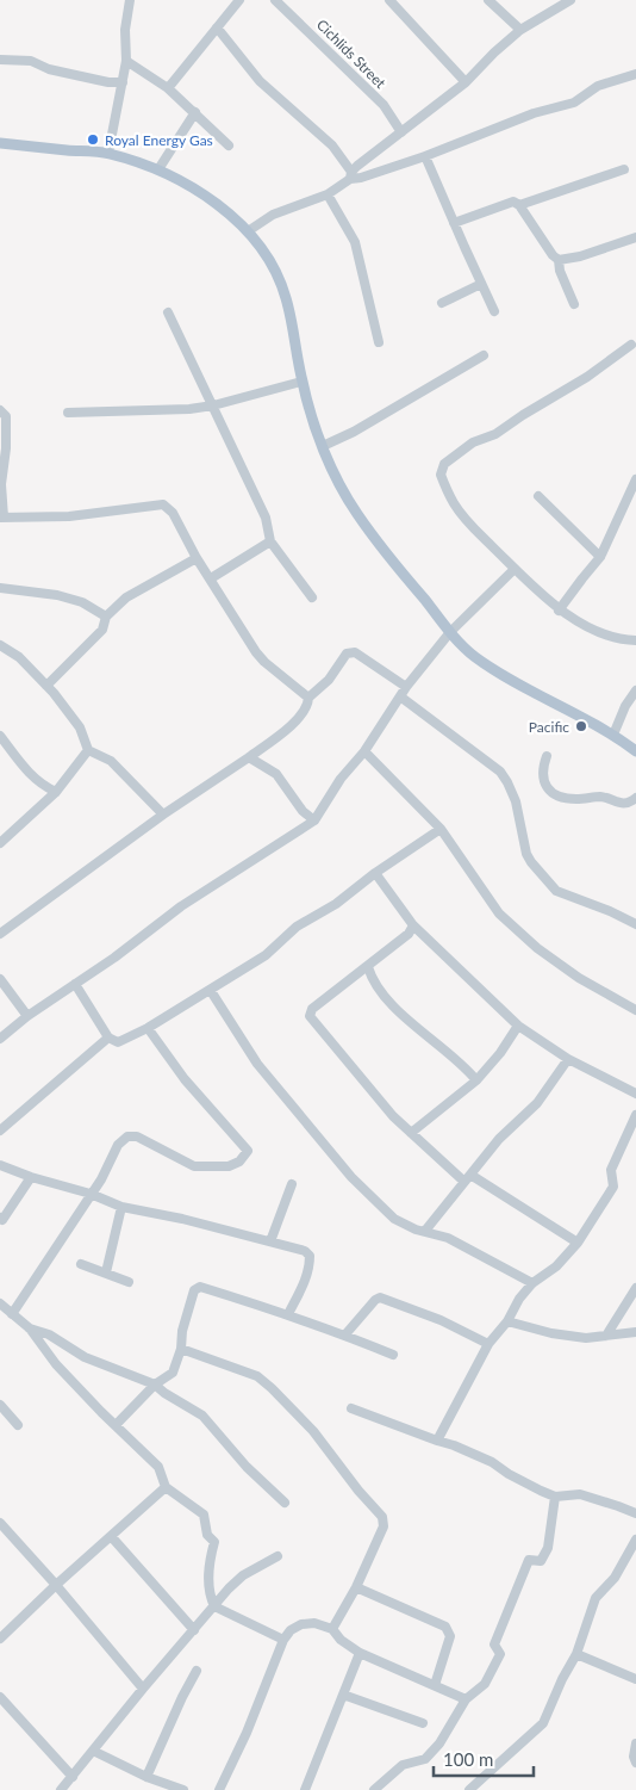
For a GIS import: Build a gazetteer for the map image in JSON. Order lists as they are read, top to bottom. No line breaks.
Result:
{"streets":{"street":["Cichlids Street"]},"places":["Royal Energy Gas","Pacific"],"scale_bar":"100 m"}
